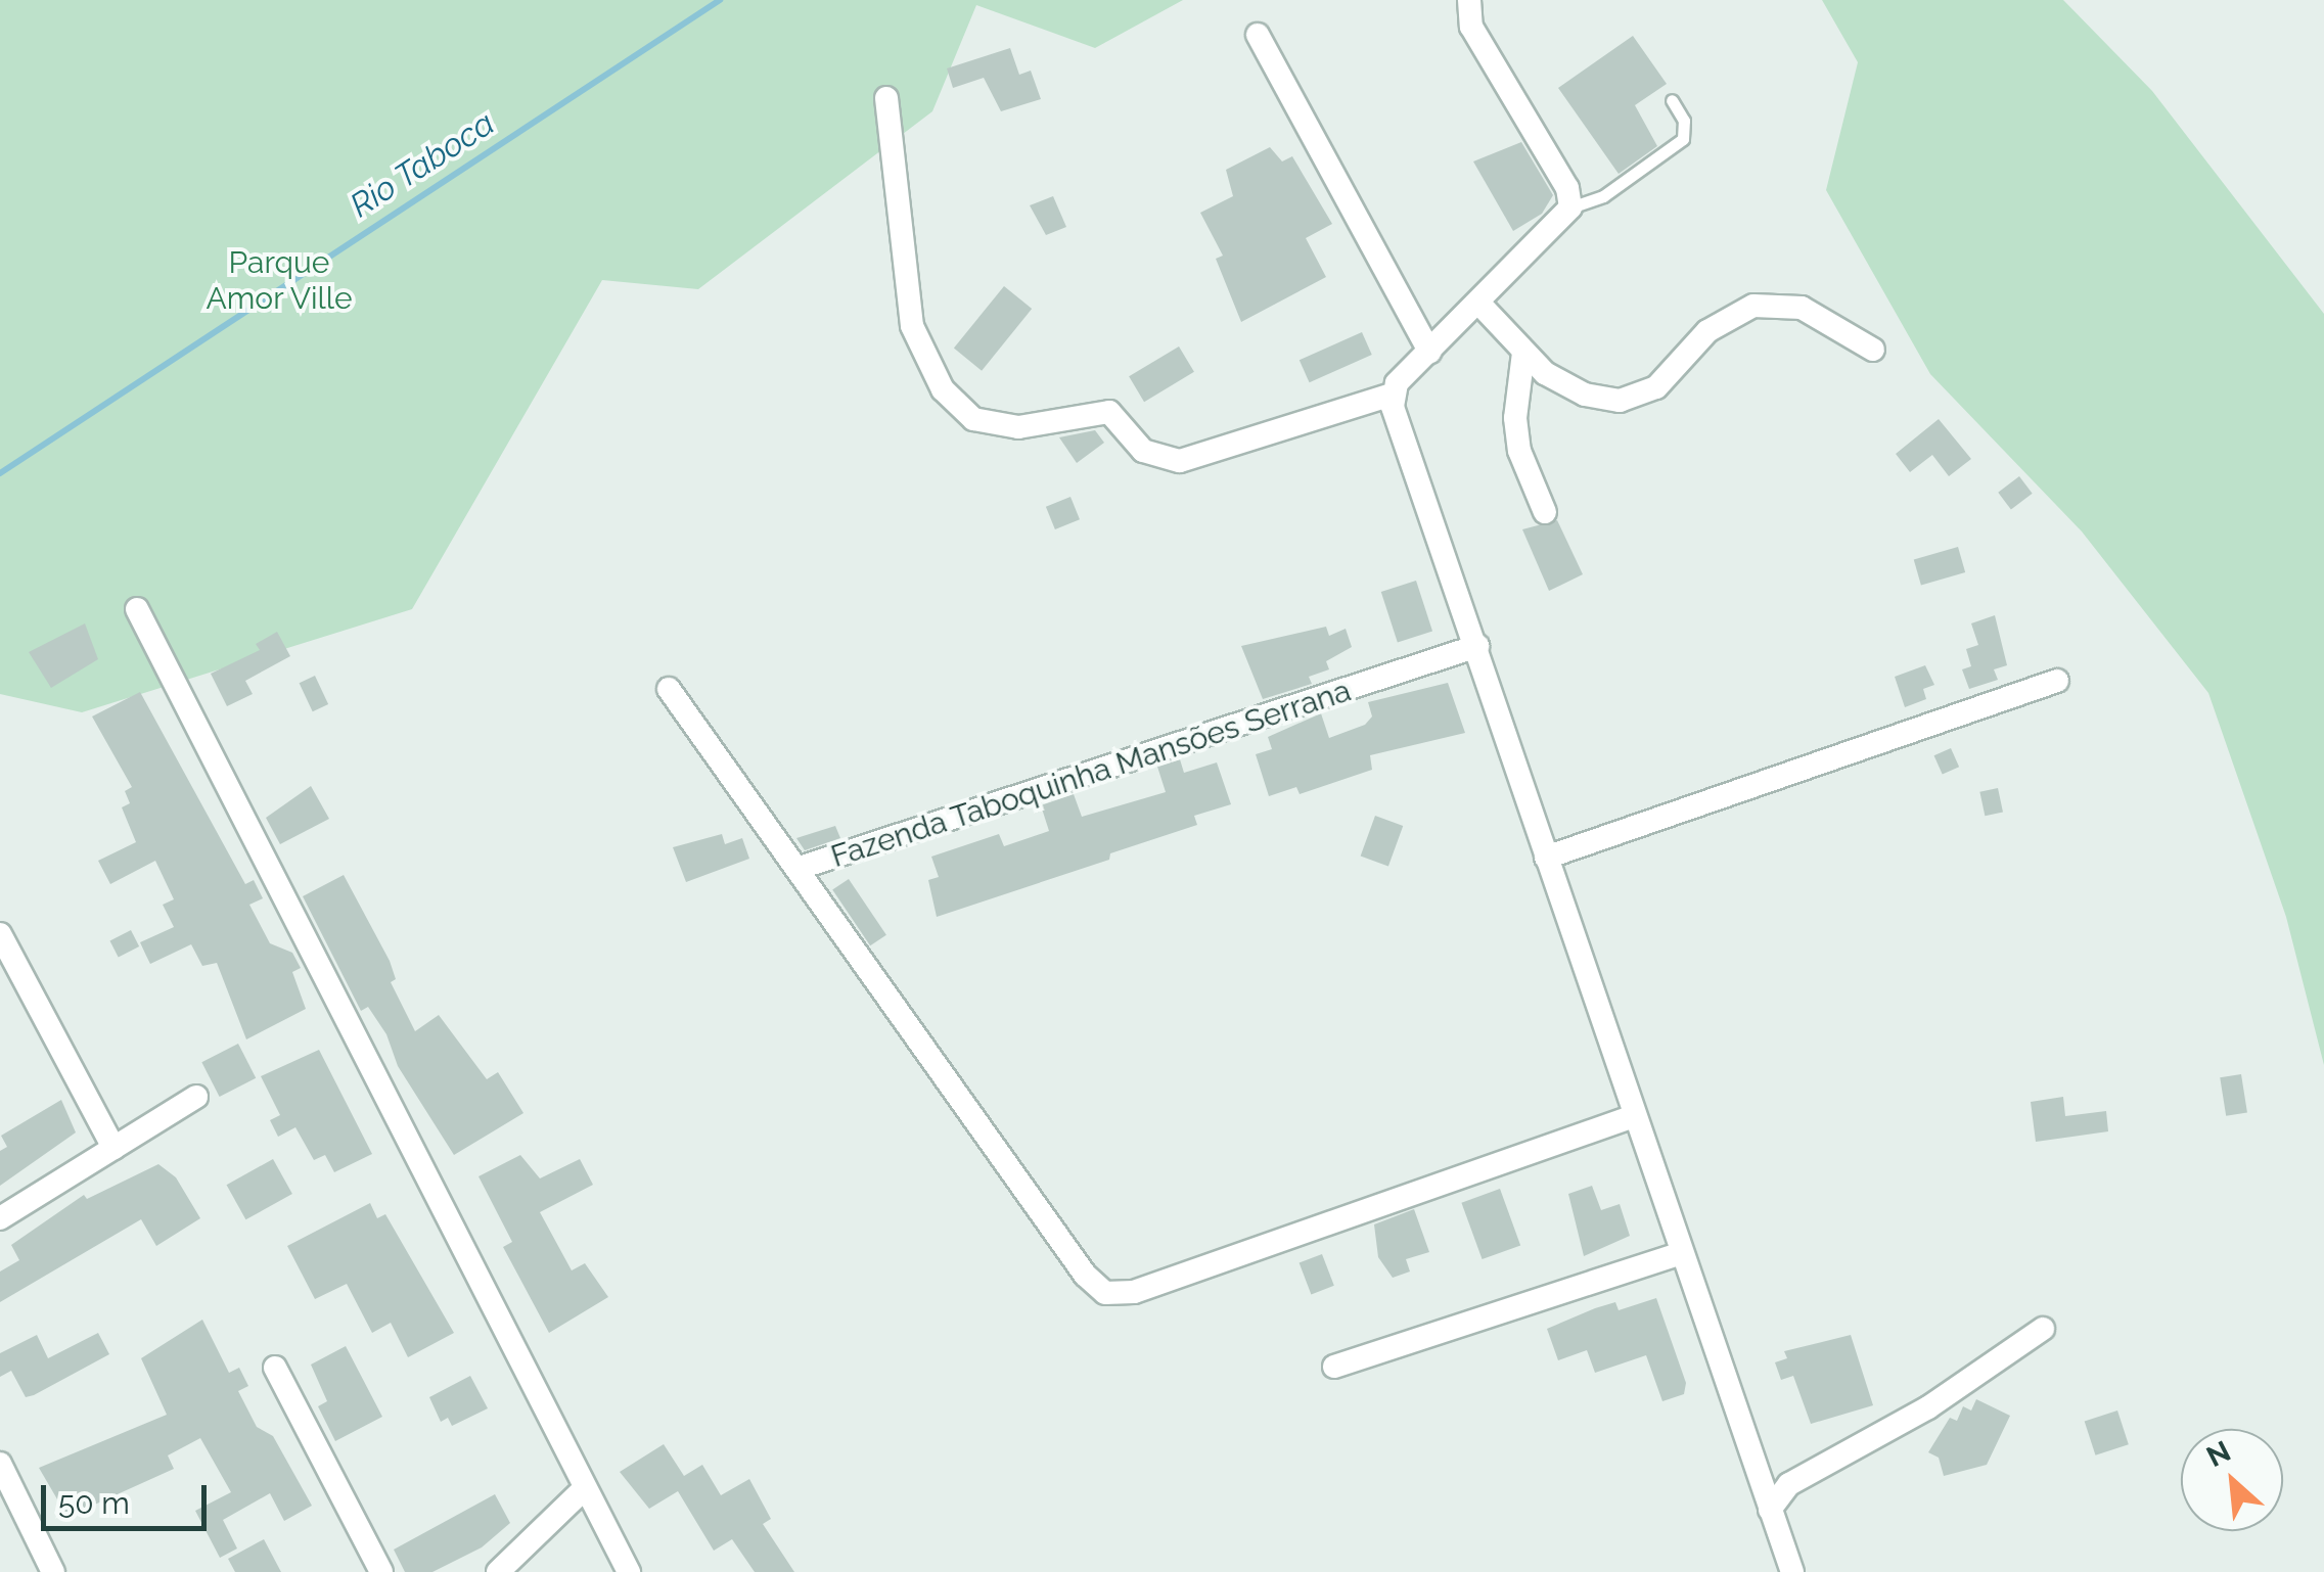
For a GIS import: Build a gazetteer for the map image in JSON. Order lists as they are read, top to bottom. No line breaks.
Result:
{"streets":{"street":["Fazenda Taboquinha Mansões Serrana"]},"water":["Rio Taboca"],"parks":["Parque Amor Ville"],"scale_bar":"50 m","north":"top left"}
